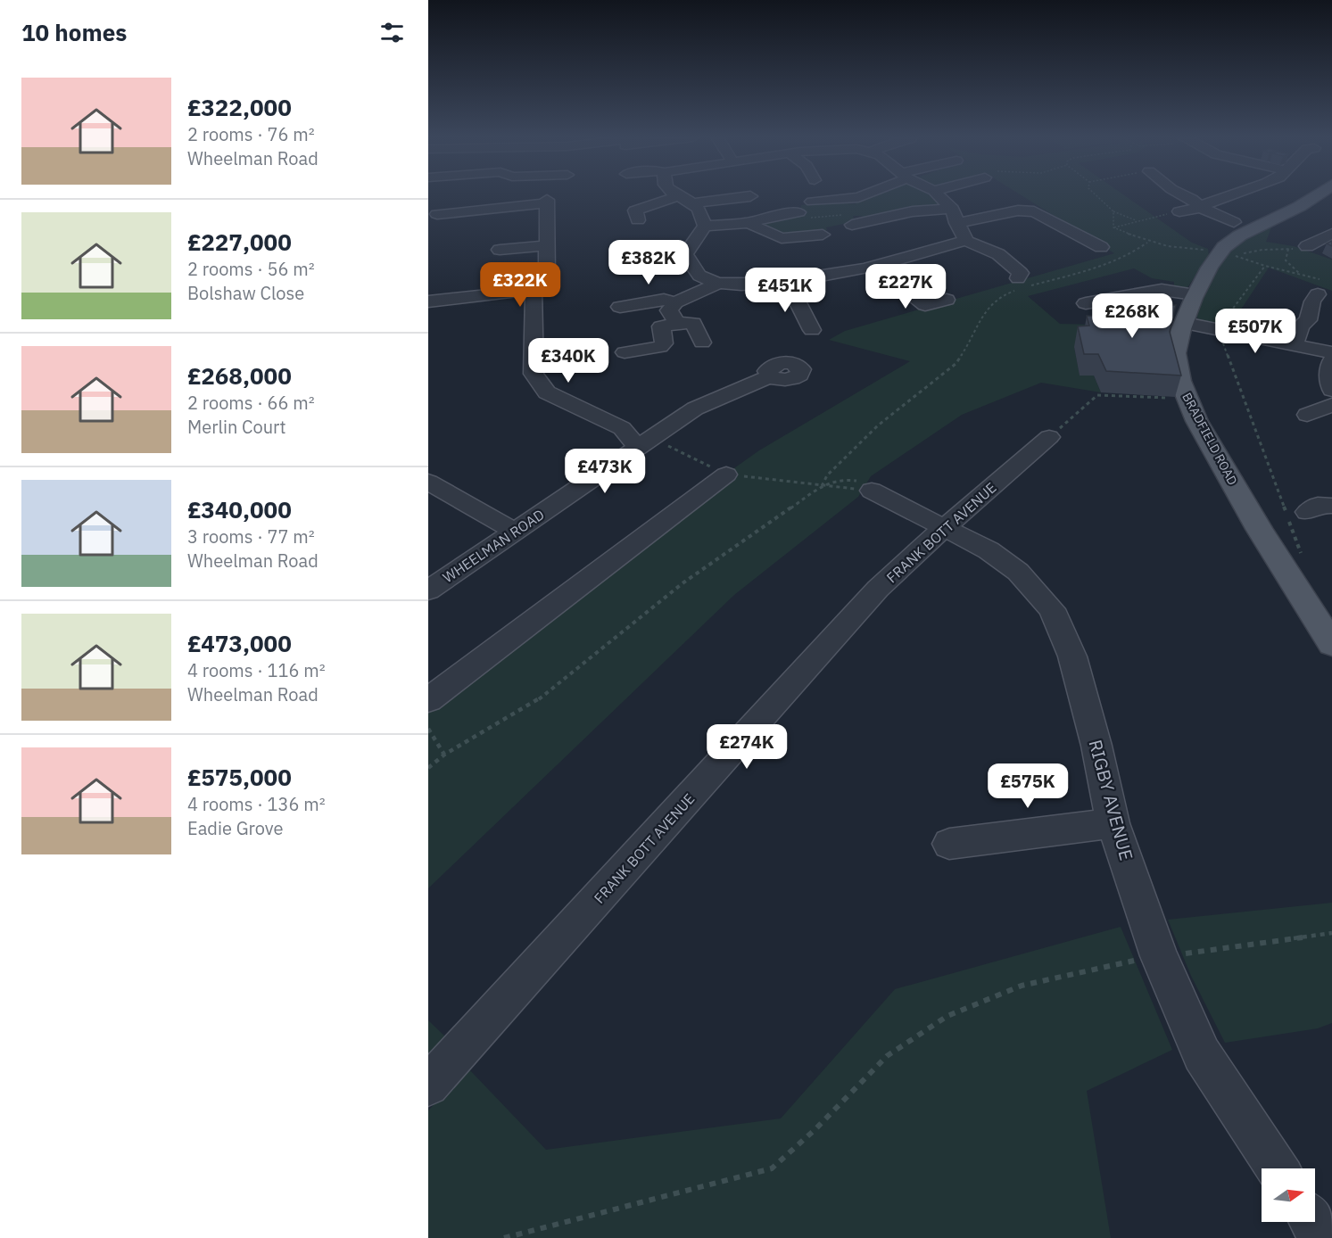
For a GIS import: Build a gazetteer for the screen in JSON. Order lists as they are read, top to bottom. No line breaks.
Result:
{"streets":{"main road":["BRADFIELD ROAD"],"street":["FRANK BOTT AVENUE","WHEELMAN ROAD","RIGBY AVENUE"]},"crossings":[["FRANK BOTT AVENUE","RIGBY AVENUE"]],"north":"right","page":{"heading":"10 homes","list":[{"name":"£322,000","note":"2 rooms · 76 m² · Wheelman Road"},{"name":"£227,000","note":"2 rooms · 56 m² · Bolshaw Close"},{"name":"£268,000","note":"2 rooms · 66 m² · Merlin Court"},{"name":"£340,000","note":"3 rooms · 77 m² · Wheelman Road"},{"name":"£473,000","note":"4 rooms · 116 m² · Wheelman Road"},{"name":"£575,000","note":"4 rooms · 136 m² · Eadie Grove"}],"price":["£382K","£322K","£227K","£451K","£268K","£507K","£340K","£473K","£274K","£575K"]}}
